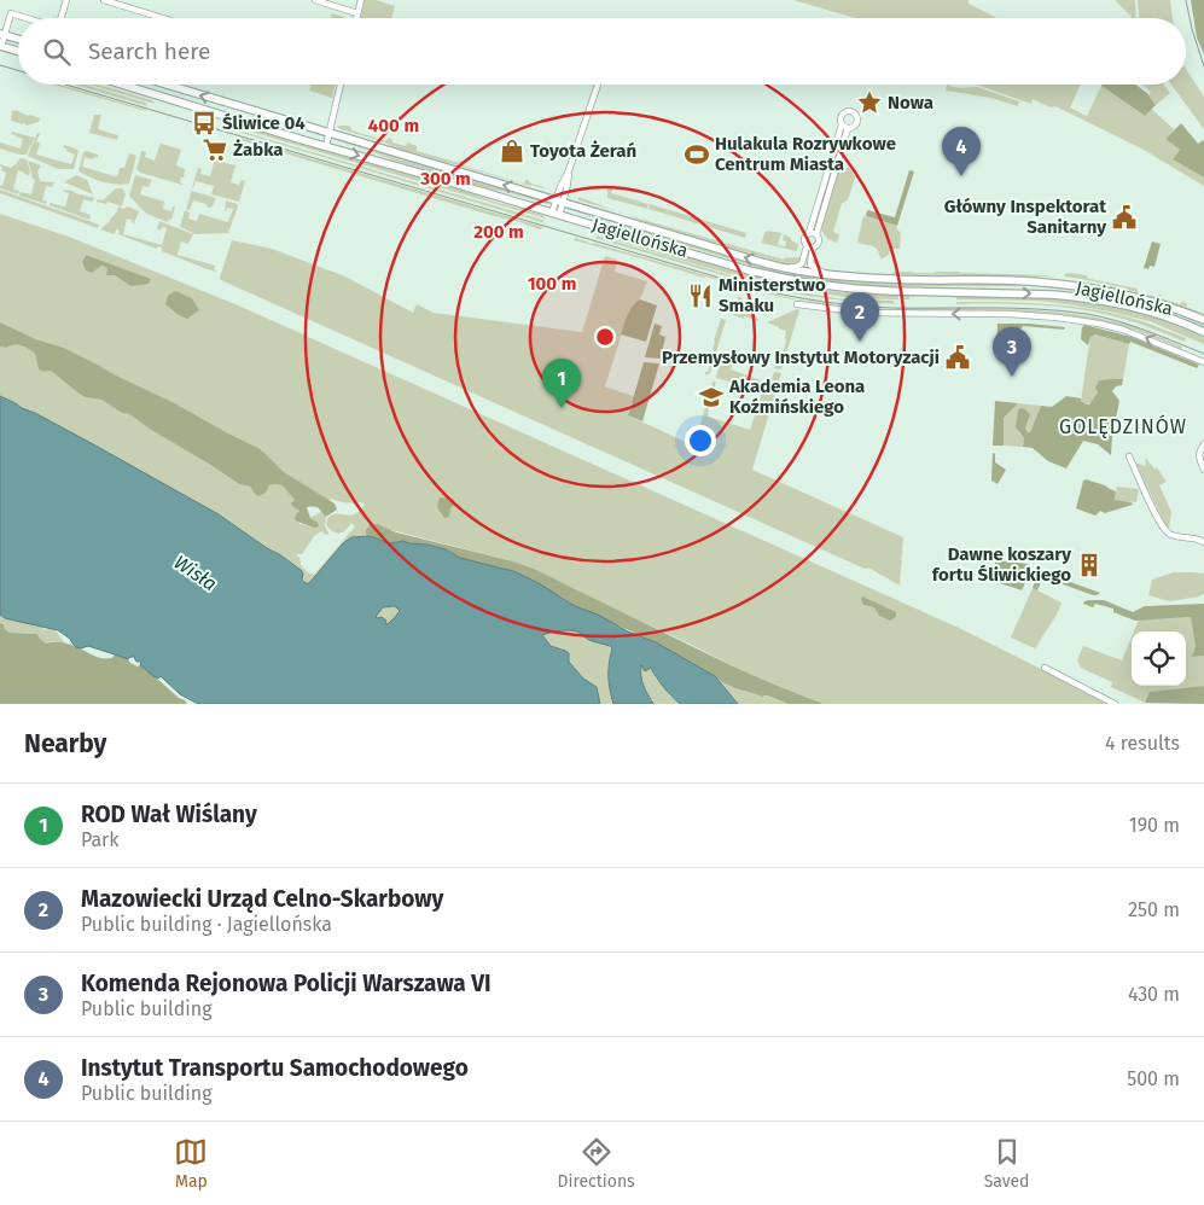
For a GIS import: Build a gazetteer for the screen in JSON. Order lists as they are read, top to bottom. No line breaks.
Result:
{"streets":{"main road":["Jagiellońska"]},"districts":["GOLĘDZINÓW"],"water":["Wisła"],"places":{"place":["Nowa"],"bus stop":["Śliwice 04"],"supermarket":["Żabka"],"shop":["Toyota Żerań"],"sports":["Hulakula Rozrywkowe Centrum Miasta"],"public building":["Główny Inspektorat Sanitarny","Przemysłowy Instytut Motoryzacji"],"restaurant":["Ministerstwo Smaku"],"school or university":["Akademia Leona Koźmińskiego"],"building":["Dawne koszary fortu Śliwickiego"]},"page":{"search":"Search here","pins":["4","2","3","1"],"heading":["Nearby","4 results"],"list":[{"mark":"1","name":"ROD Wał Wiślany","note":"Park","value":"190 m"},{"mark":"2","name":"Mazowiecki Urząd Celno-Skarbowy","note":"Public building · Jagiellońska","value":"250 m"},{"mark":"3","name":"Komenda Rejonowa Policji Warszawa VI","note":"Public building","value":"430 m"},{"mark":"4","name":"Instytut Transportu Samochodowego","note":"Public building","value":"500 m"}],"nav":["Map","Directions","Saved"]},"rings":["400 m","300 m","200 m","100 m"]}
